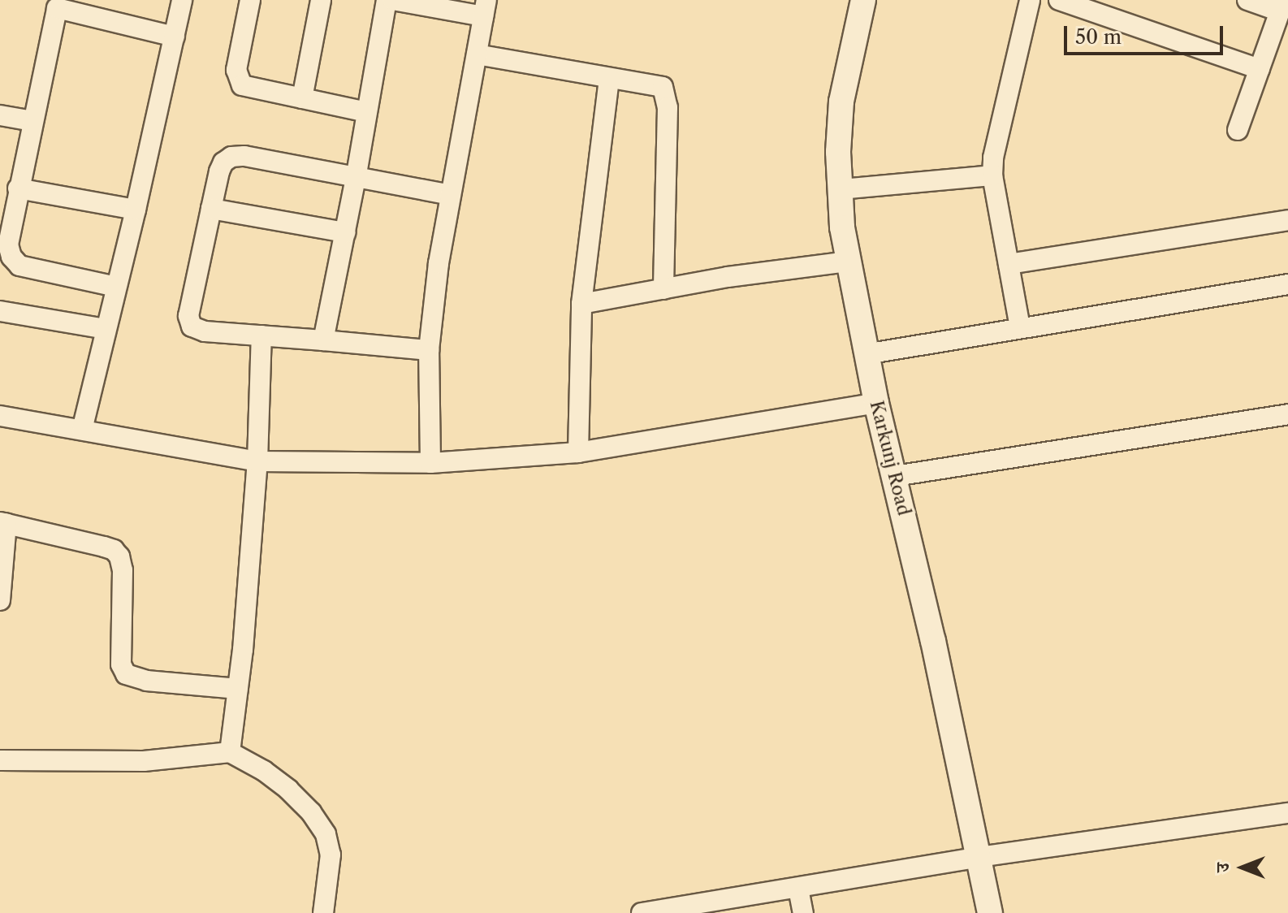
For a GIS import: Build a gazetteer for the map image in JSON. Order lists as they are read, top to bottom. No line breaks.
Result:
{"streets":{"street":["Karkunj Road"]},"scale_bar":"50 m","north":"left"}
